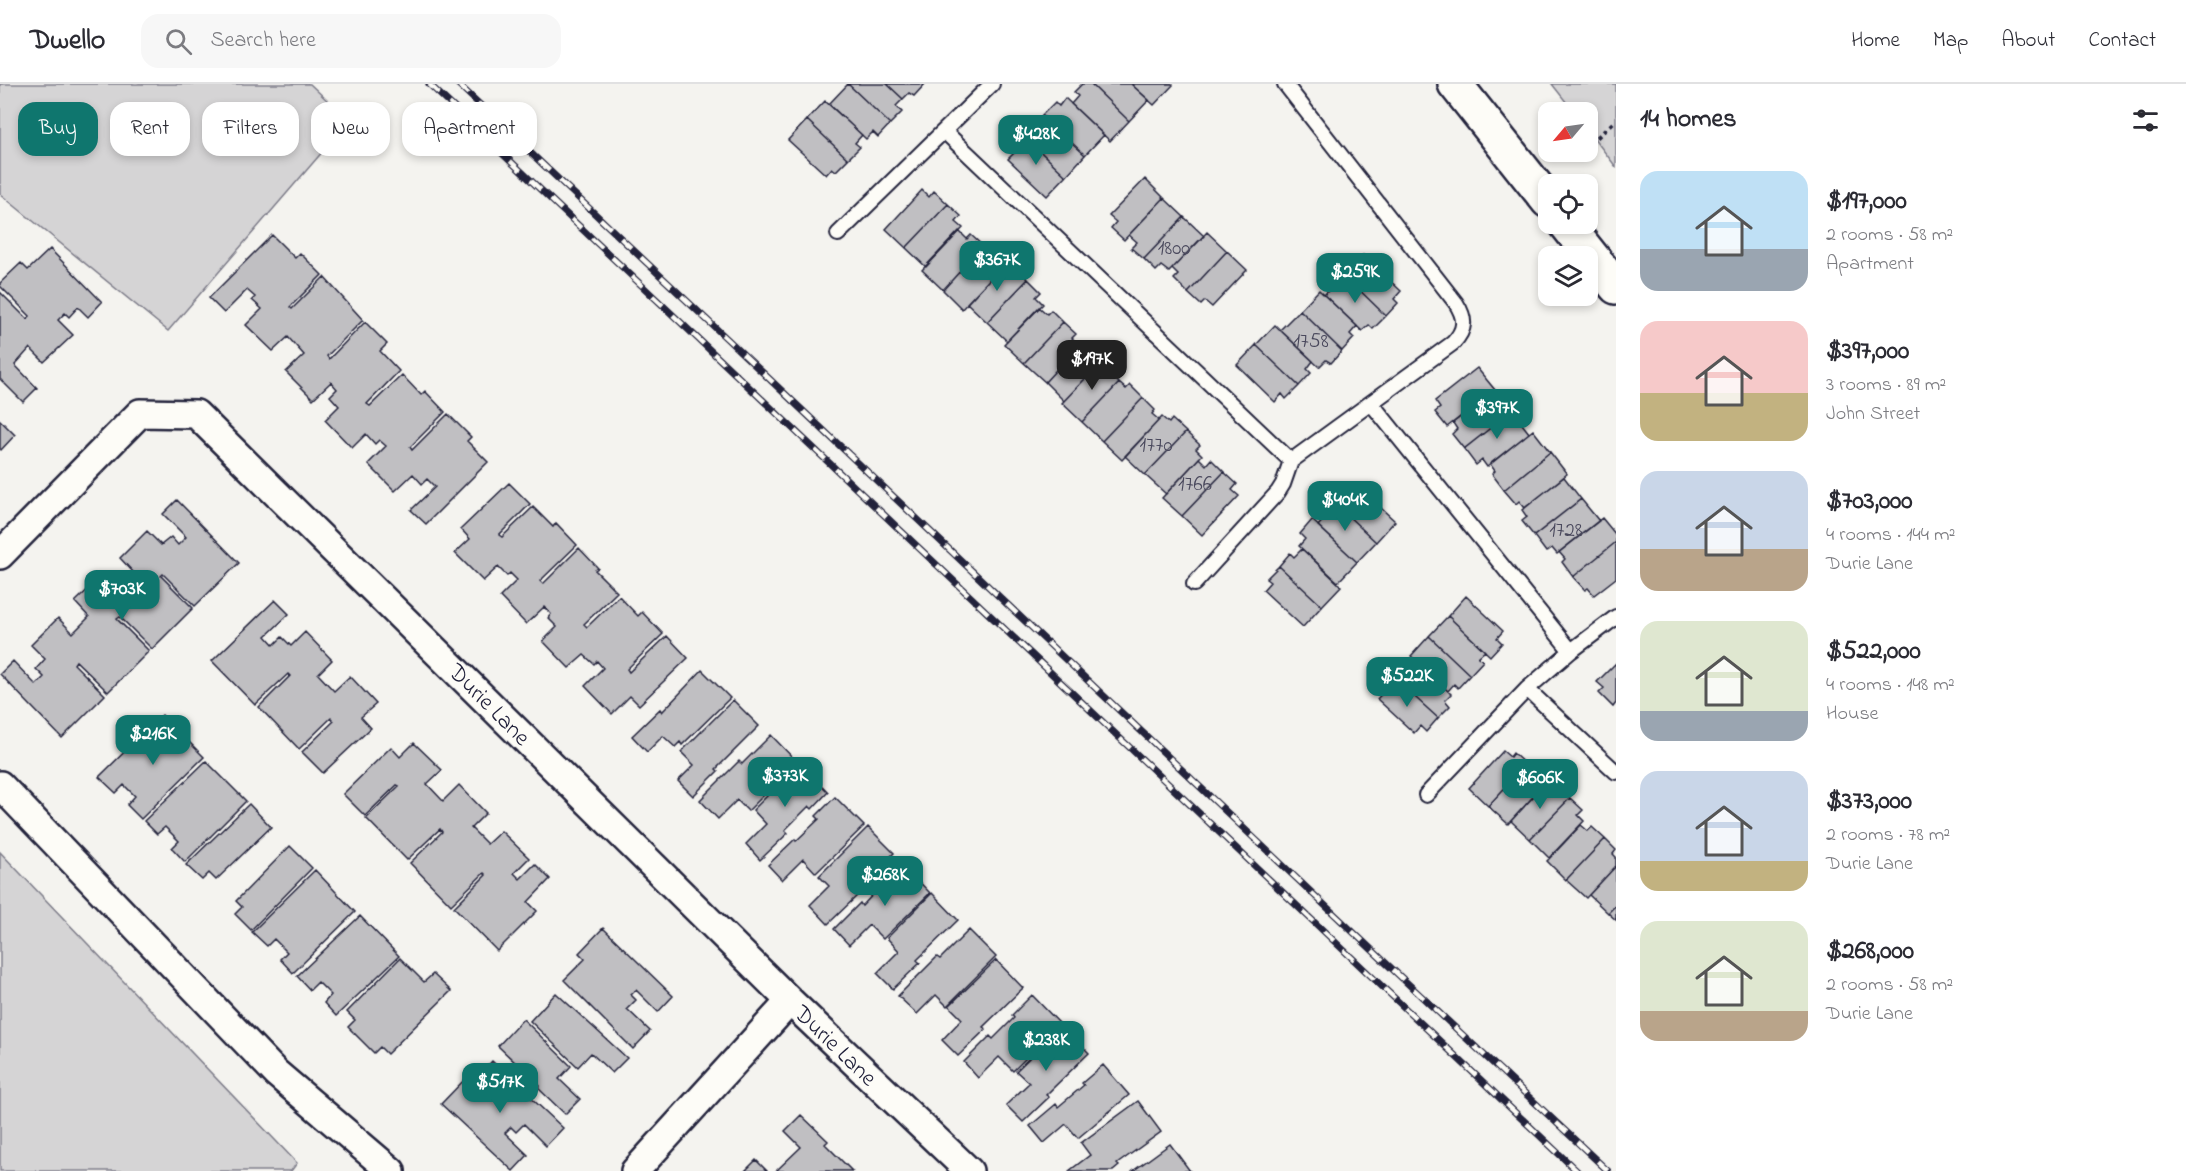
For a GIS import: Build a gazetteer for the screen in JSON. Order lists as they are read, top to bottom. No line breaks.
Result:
{"streets":{"street":["Durie Lane"]},"house_numbers":["1800","1758","1770","1766","1728"],"north":"bottom left","page":{"header":"Dwello","search":"Search here","nav":["Home","Map","About","Contact"],"heading":"14 homes","chip":["Buy","Rent","Filters","New","Apartment"],"price":["$428K","$367K","$259K","$197K","$397K","$404K","$703K","$522K","$216K","$373K","$606K","$268K","$238K","$517K"],"list":[{"name":"$197,000","note":"2 rooms · 58 m² · Apartment"},{"name":"$397,000","note":"3 rooms · 89 m² · John Street"},{"name":"$703,000","note":"4 rooms · 144 m² · Durie Lane"},{"name":"$522,000","note":"4 rooms · 148 m² · House"},{"name":"$373,000","note":"2 rooms · 78 m² · Durie Lane"},{"name":"$268,000","note":"2 rooms · 58 m² · Durie Lane"}]}}
